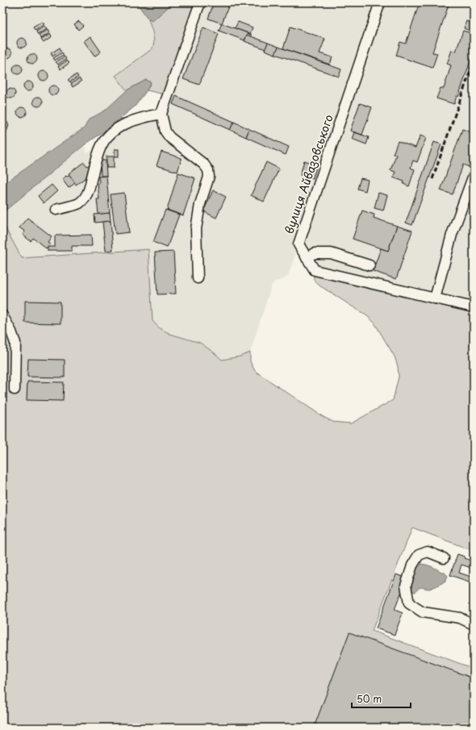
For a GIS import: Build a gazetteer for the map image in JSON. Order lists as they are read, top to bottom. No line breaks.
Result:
{"streets":{"lane":["вулиця Айвазовського"]},"scale_bar":"50 m"}
